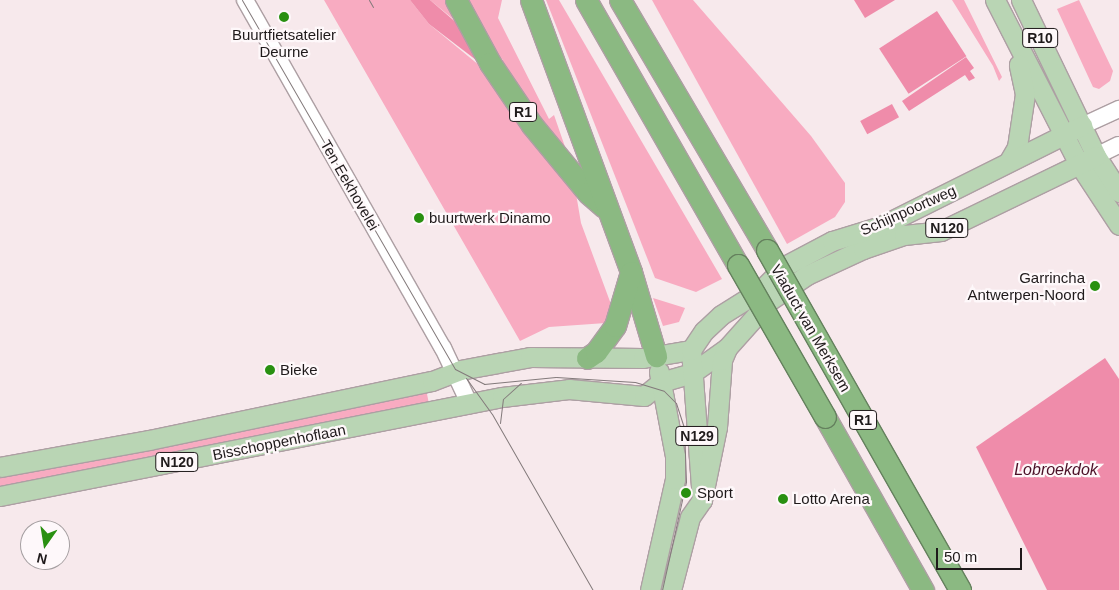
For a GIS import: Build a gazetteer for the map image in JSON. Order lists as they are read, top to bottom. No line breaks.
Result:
{"streets":{"highway":["R1","Viaduct van Merksem"],"main road":["R10","Schijnpoortweg","N120","N129","Bisschoppenhoflaan"],"street":["Ten Eekhovelei"]},"crossings":[["R10","Schijnpoortweg"],["Ten Eekhovelei","Bisschoppenhoflaan"],["Schijnpoortweg","N120"],["Schijnpoortweg","N129"],["Schijnpoortweg","Bisschoppenhoflaan"],["N120","Bisschoppenhoflaan"],["N129","Bisschoppenhoflaan"]],"water":["Lobroekdok"],"places":["Buurtfietsatelier Deurne","buurtwerk Dinamo","Garrincha Antwerpen-Noord","Bieke","Sport","Lotto Arena"],"scale_bar":"50 m","north":"bottom"}
